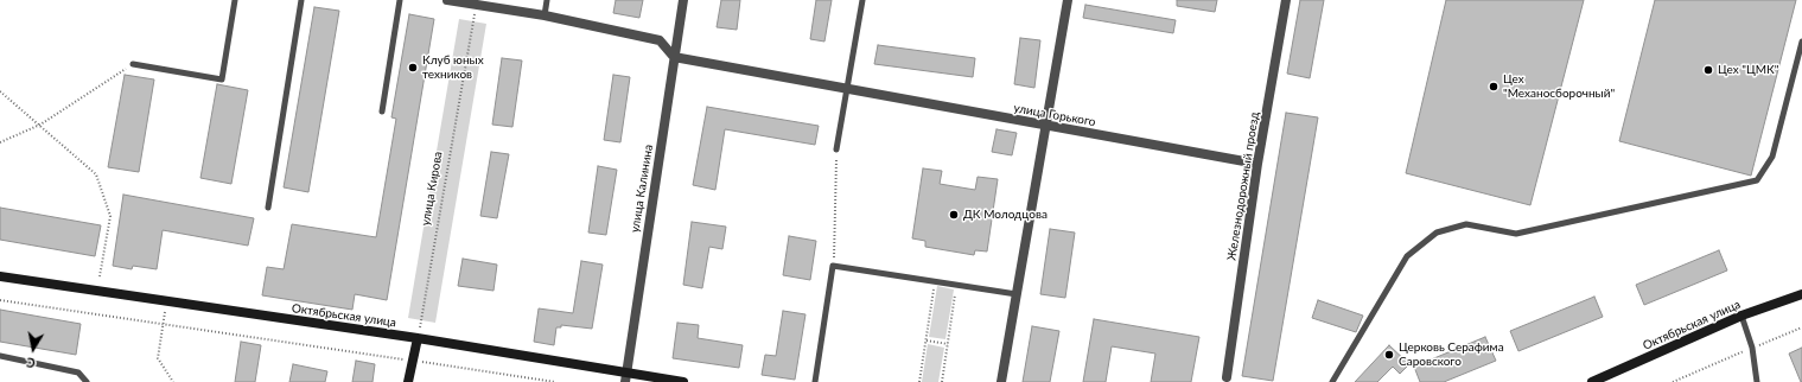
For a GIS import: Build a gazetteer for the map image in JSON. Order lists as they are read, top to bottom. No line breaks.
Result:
{"streets":{"main road":["Октябрьская улица"],"street":["улица Горького","Железнодорожный проезд","улица Калинина"],"path":["улица Кирова"]},"crossings":[["улица Горького","Железнодорожный проезд"],["улица Горького","улица Калинина"],["улица Кирова","Октябрьская улица"],["улица Калинина","Октябрьская улица"]],"places":["Клуб юных техников","Цех \"ЦМК\"","Цех \"Механосборочный\"","ДК Молодцова","Церковь Серафима Саровского"],"north":"bottom"}
